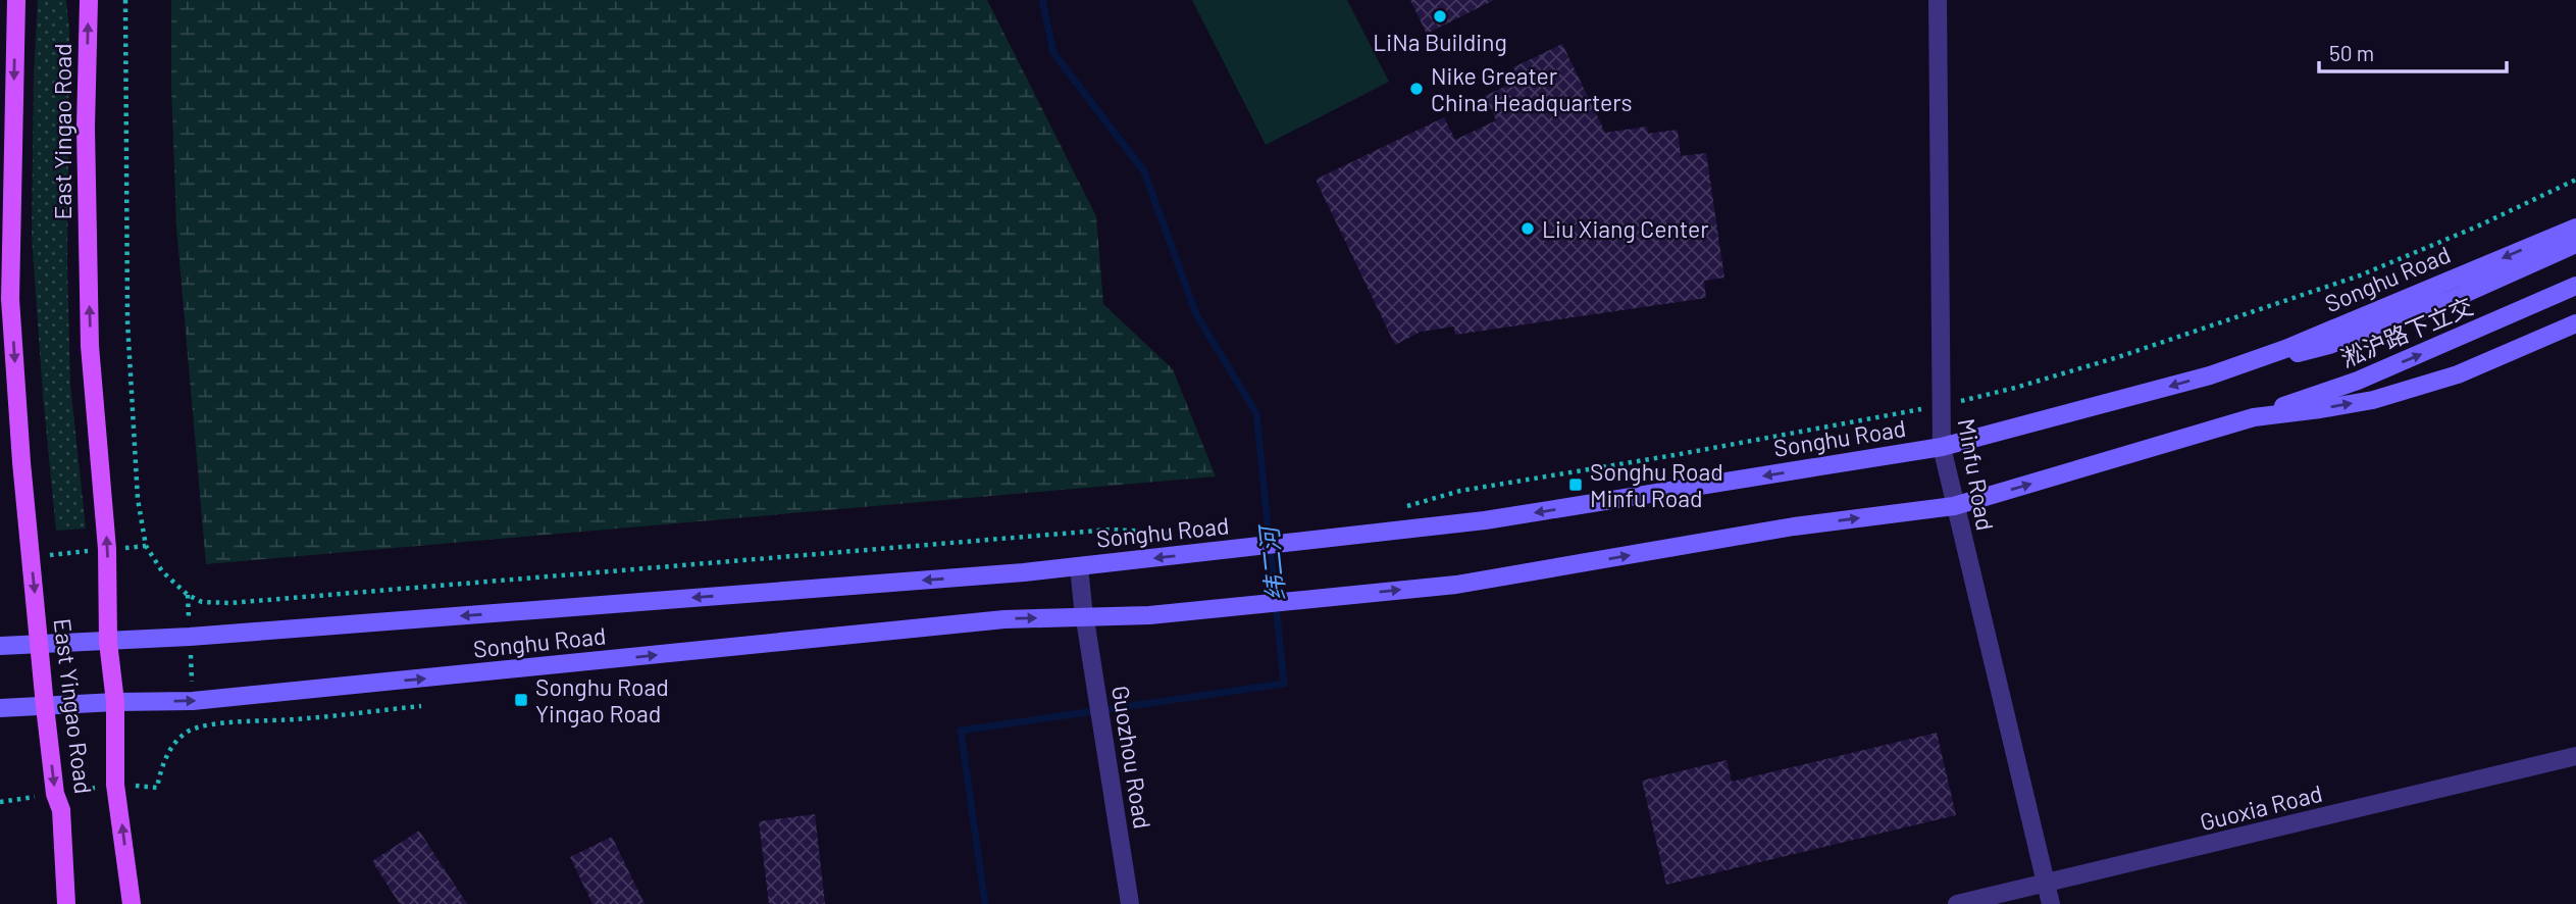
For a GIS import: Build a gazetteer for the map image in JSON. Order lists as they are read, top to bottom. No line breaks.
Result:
{"streets":{"main road":["East Yingao Road","Songhu Road","淞沪路下立交"],"street":["Minfu Road","Guozhou Road","Guoxia Road"]},"crossings":[["East Yingao Road","Songhu Road"],["Songhu Road","淞沪路下立交"],["Songhu Road","Minfu Road"],["Songhu Road","Guozhou Road"],["Minfu Road","Guoxia Road"]],"water":["纬二河"],"places":{"other":["LiNa Building","Nike Greater China Headquarters","Liu Xiang Center"],"transit":["Songhu Road Minfu Road","Songhu Road Yingao Road"]},"scale_bar":"50 m"}
